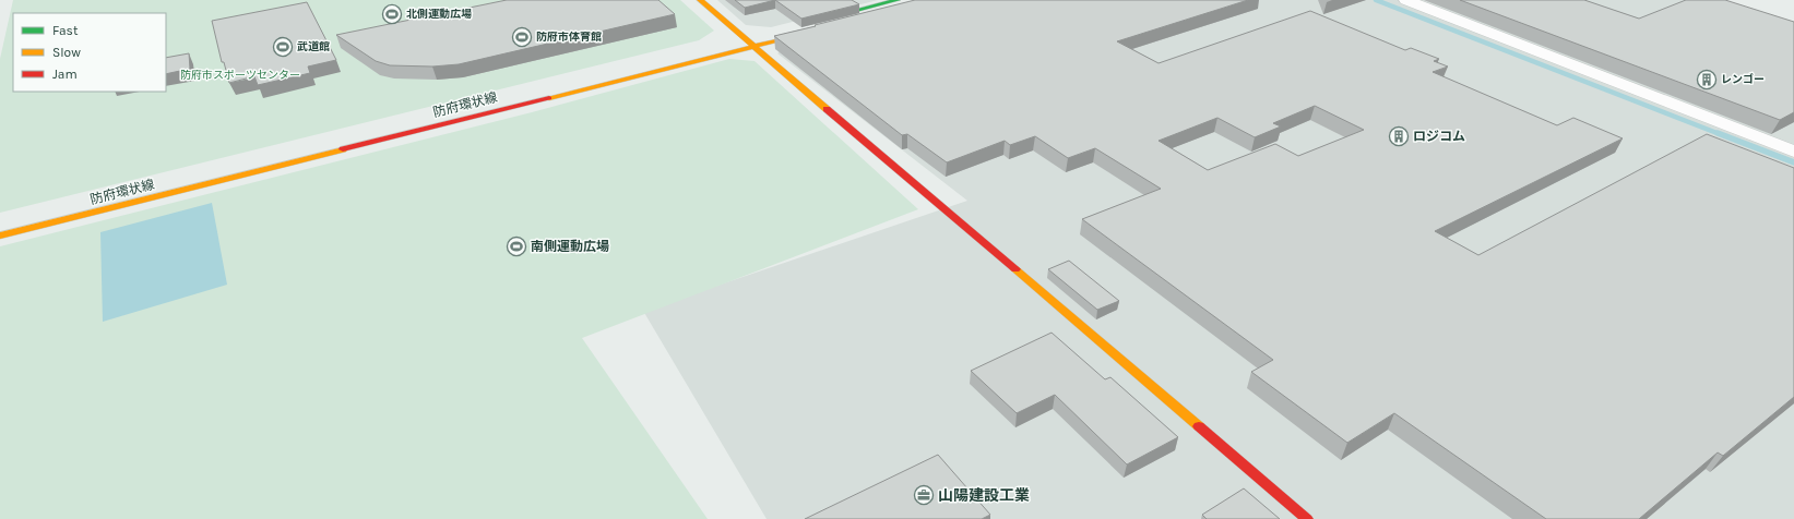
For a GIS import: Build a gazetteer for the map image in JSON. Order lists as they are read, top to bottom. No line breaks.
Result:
{"streets":{"main road":["防府環状線"]},"parks":["防府市スポーツセンター"],"places":{"sports":["北側運動広場","防府市体育館","武道館","南側運動広場"],"building":["レンゴー","ロジコム"],"office":["山陽建設工業"]},"legend":["Fast","Slow","Jam"]}
